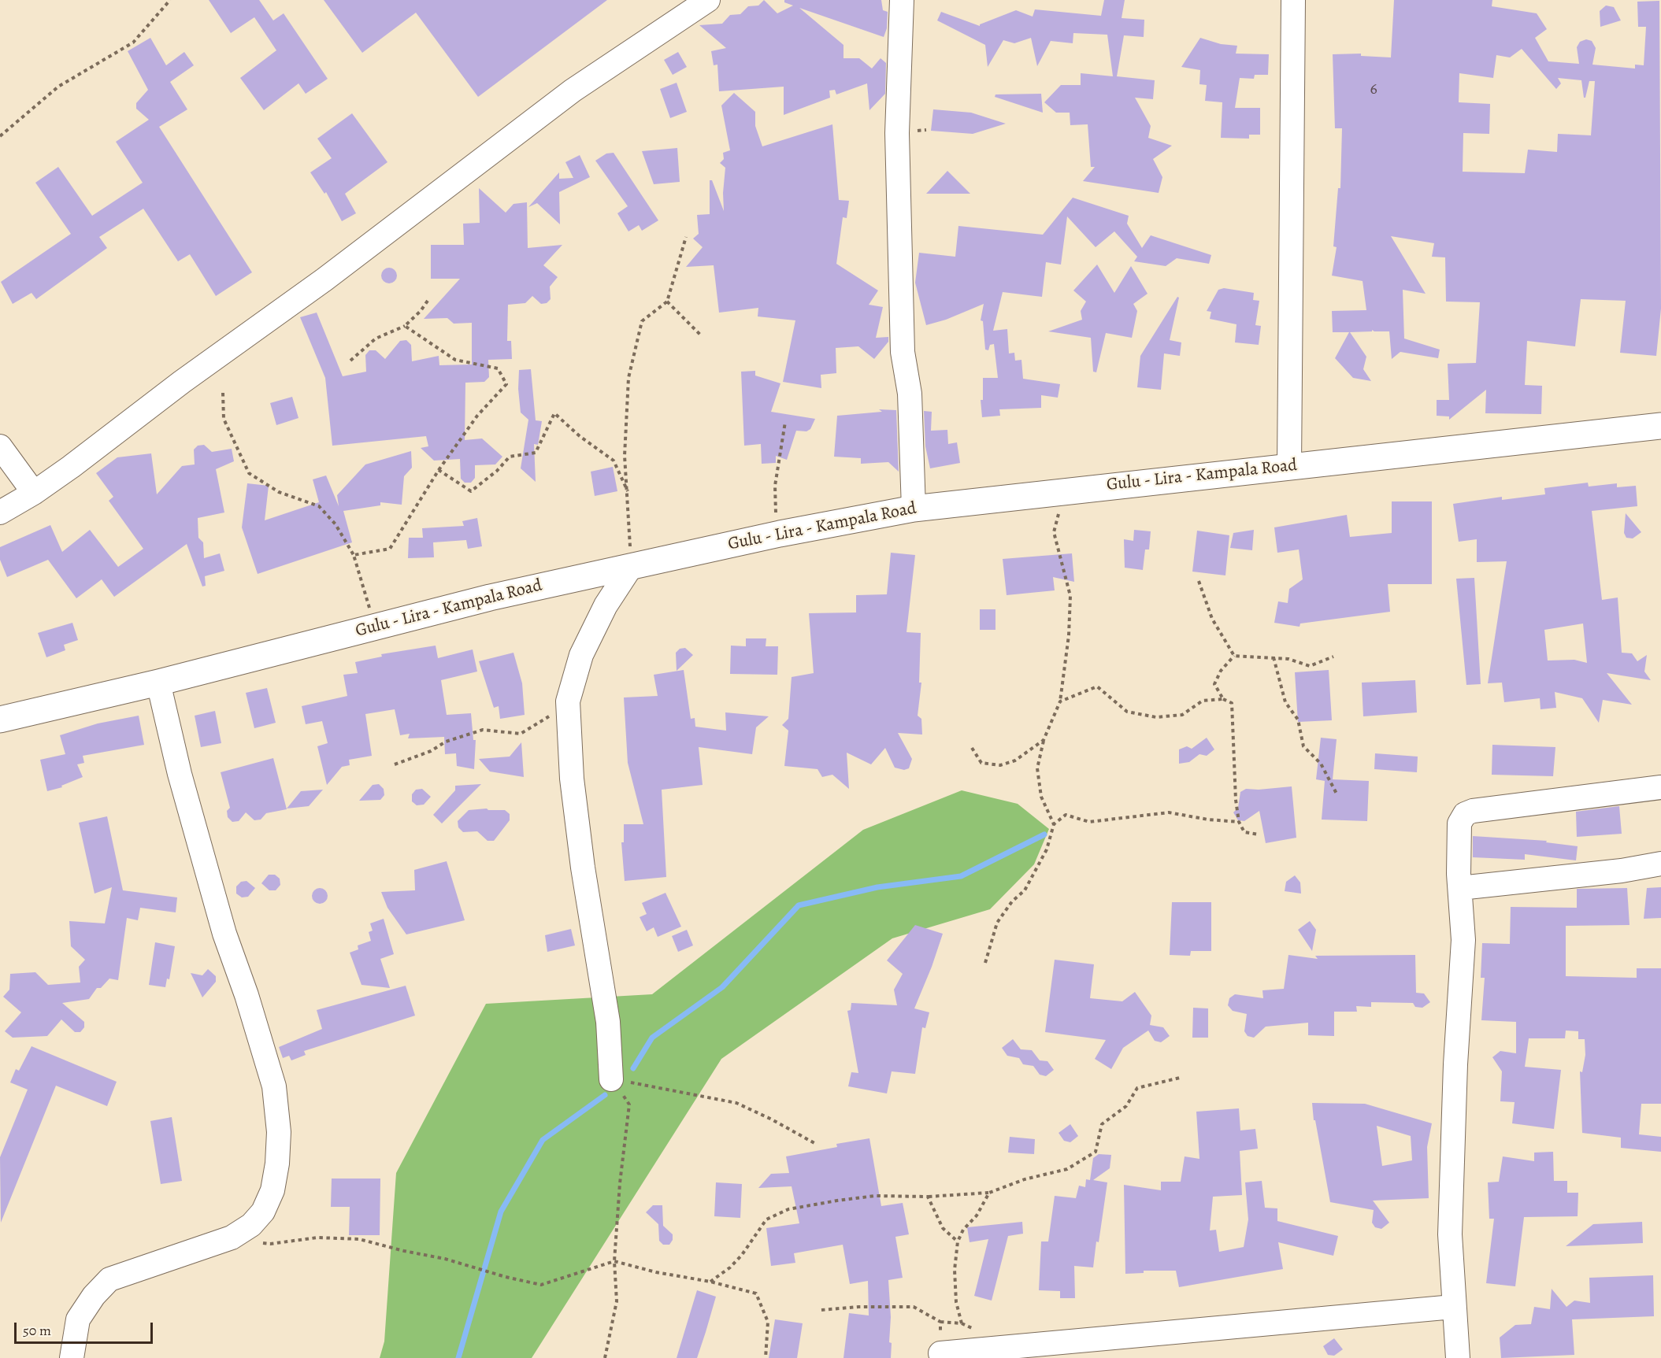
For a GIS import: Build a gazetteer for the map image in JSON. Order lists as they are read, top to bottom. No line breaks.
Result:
{"streets":{"main road":["Gulu - Lira - Kampala Road"]},"house_numbers":["6"],"scale_bar":"50 m"}
